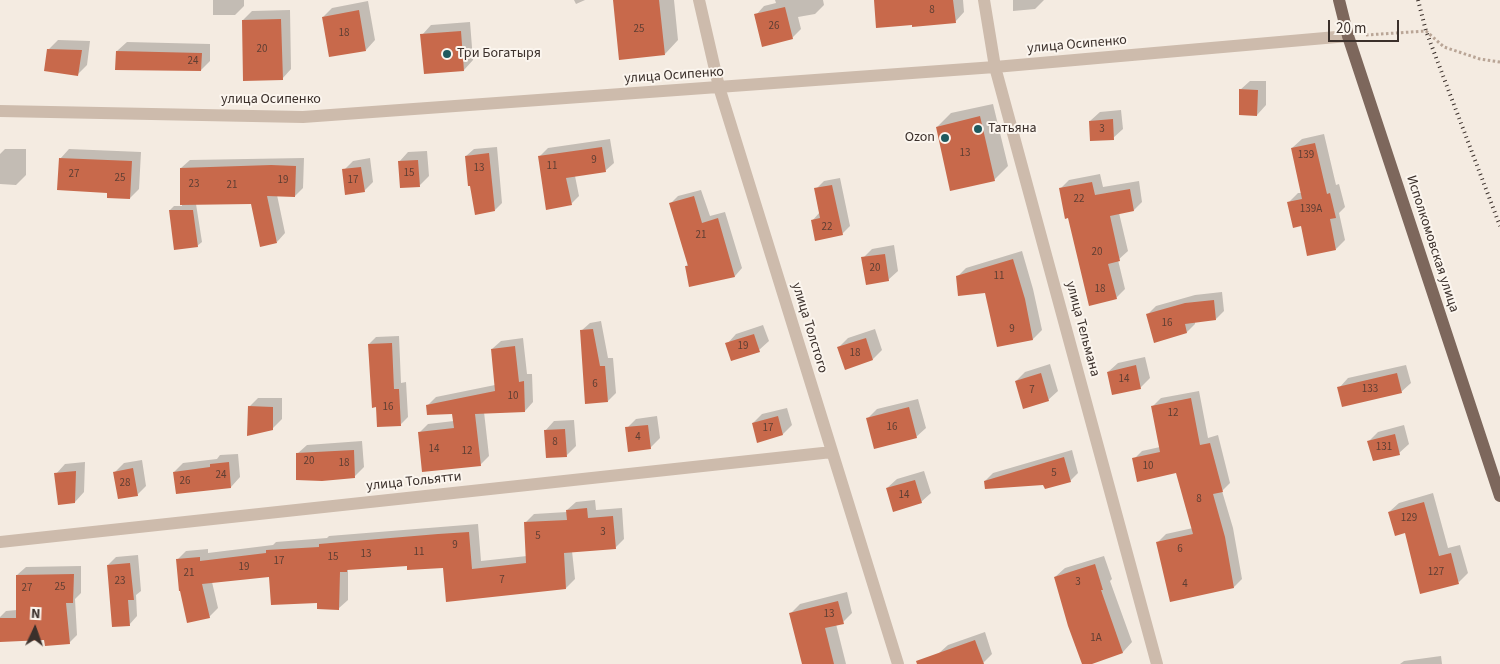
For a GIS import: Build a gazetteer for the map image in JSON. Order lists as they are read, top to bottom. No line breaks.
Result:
{"streets":{"main road":["Исполкомовская улица"],"street":["улица Осипенко","улица Толстого","улица Тельмана","улица Тольятти"]},"crossings":[["улица Осипенко","Исполкомовская улица"],["улица Осипенко","улица Толстого"],["улица Осипенко","улица Тельмана"],["улица Толстого","улица Тольятти"]],"places":["Три Богатыря","Татьяна","Ozon"],"house_numbers":["8","26","25","18","20","24","3","13","139","9","11","13","15","27","25","19","17","23","21","22","139А","22","21","20","20","11","18","16","9","19","18","14","6","133","7","10","16","12","16","17","4","8","131","14","12","20","18","10","5","24","26","28","14","8","129","3","5","9","6","11","13","15","17","19","127","21","7","23","3","4","25","27","13","1А"],"scale_bar":"20 m","north":"top"}
